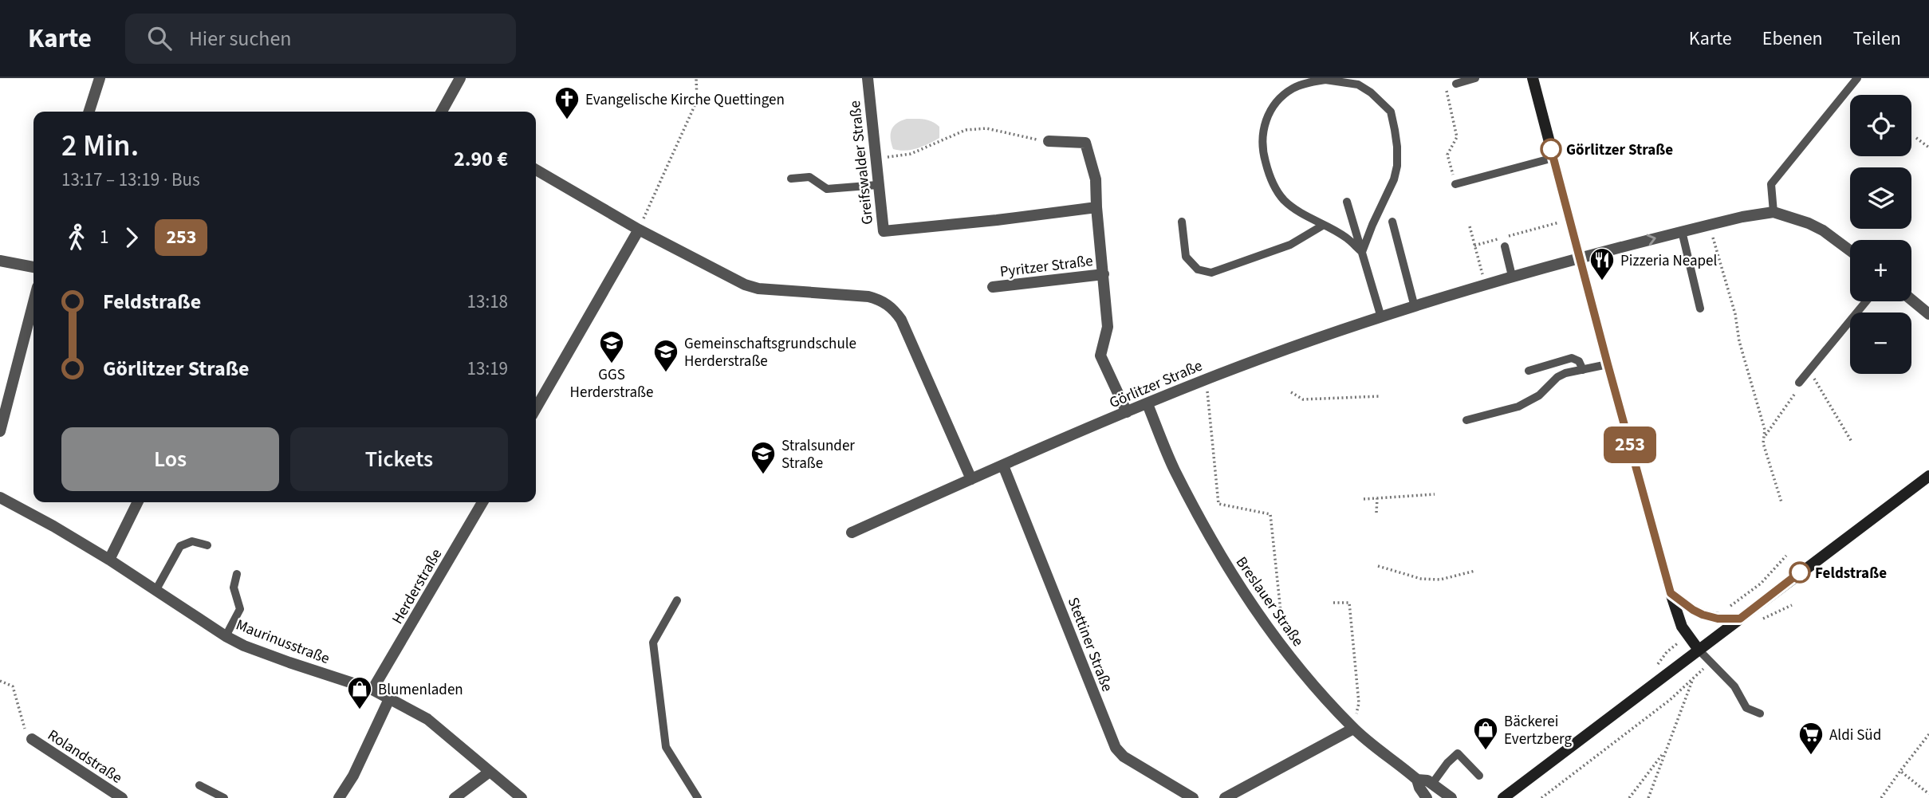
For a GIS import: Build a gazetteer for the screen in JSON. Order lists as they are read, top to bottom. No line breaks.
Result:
{"streets":{"street":["Greifswalder Straße","Pyritzer Straße","Görlitzer Straße","Herderstraße","Breslauer Straße","Maurinusstraße","Stettiner Straße","Rolandstraße"]},"crossings":[["Greifswalder Straße","Pyritzer Straße"],["Pyritzer Straße","Görlitzer Straße"],["Görlitzer Straße","Breslauer Straße"],["Görlitzer Straße","Stettiner Straße"],["Herderstraße","Maurinusstraße"]],"places":{"church":["Evangelische Kirche Quettingen"],"other":["Görlitzer Straße","Feldstraße"],"restaurant":["Pizzeria Neapel"],"school or university":["GGS Herderstraße","Gemeinschaftsgrundschule Herderstraße","Stralsunder Straße"],"shop":["Blumenladen","Bäckerei Evertzberg"],"supermarket":["Aldi Süd"]},"lines":["bus line 253"],"page":{"header":"Karte","search":"Hier suchen","nav":["Karte","Ebenen","Teilen"],"on_map":"253","map_buttons":["+","−"],"heading":["2 Min.","13:17 – 13:19 · Bus","2.90 €"],"legs":["1","253"],"list":[{"name":"Feldstraße","value":"13:18"},{"name":"Görlitzer Straße","value":"13:19"}],"buttons":["Los","Tickets"]}}
